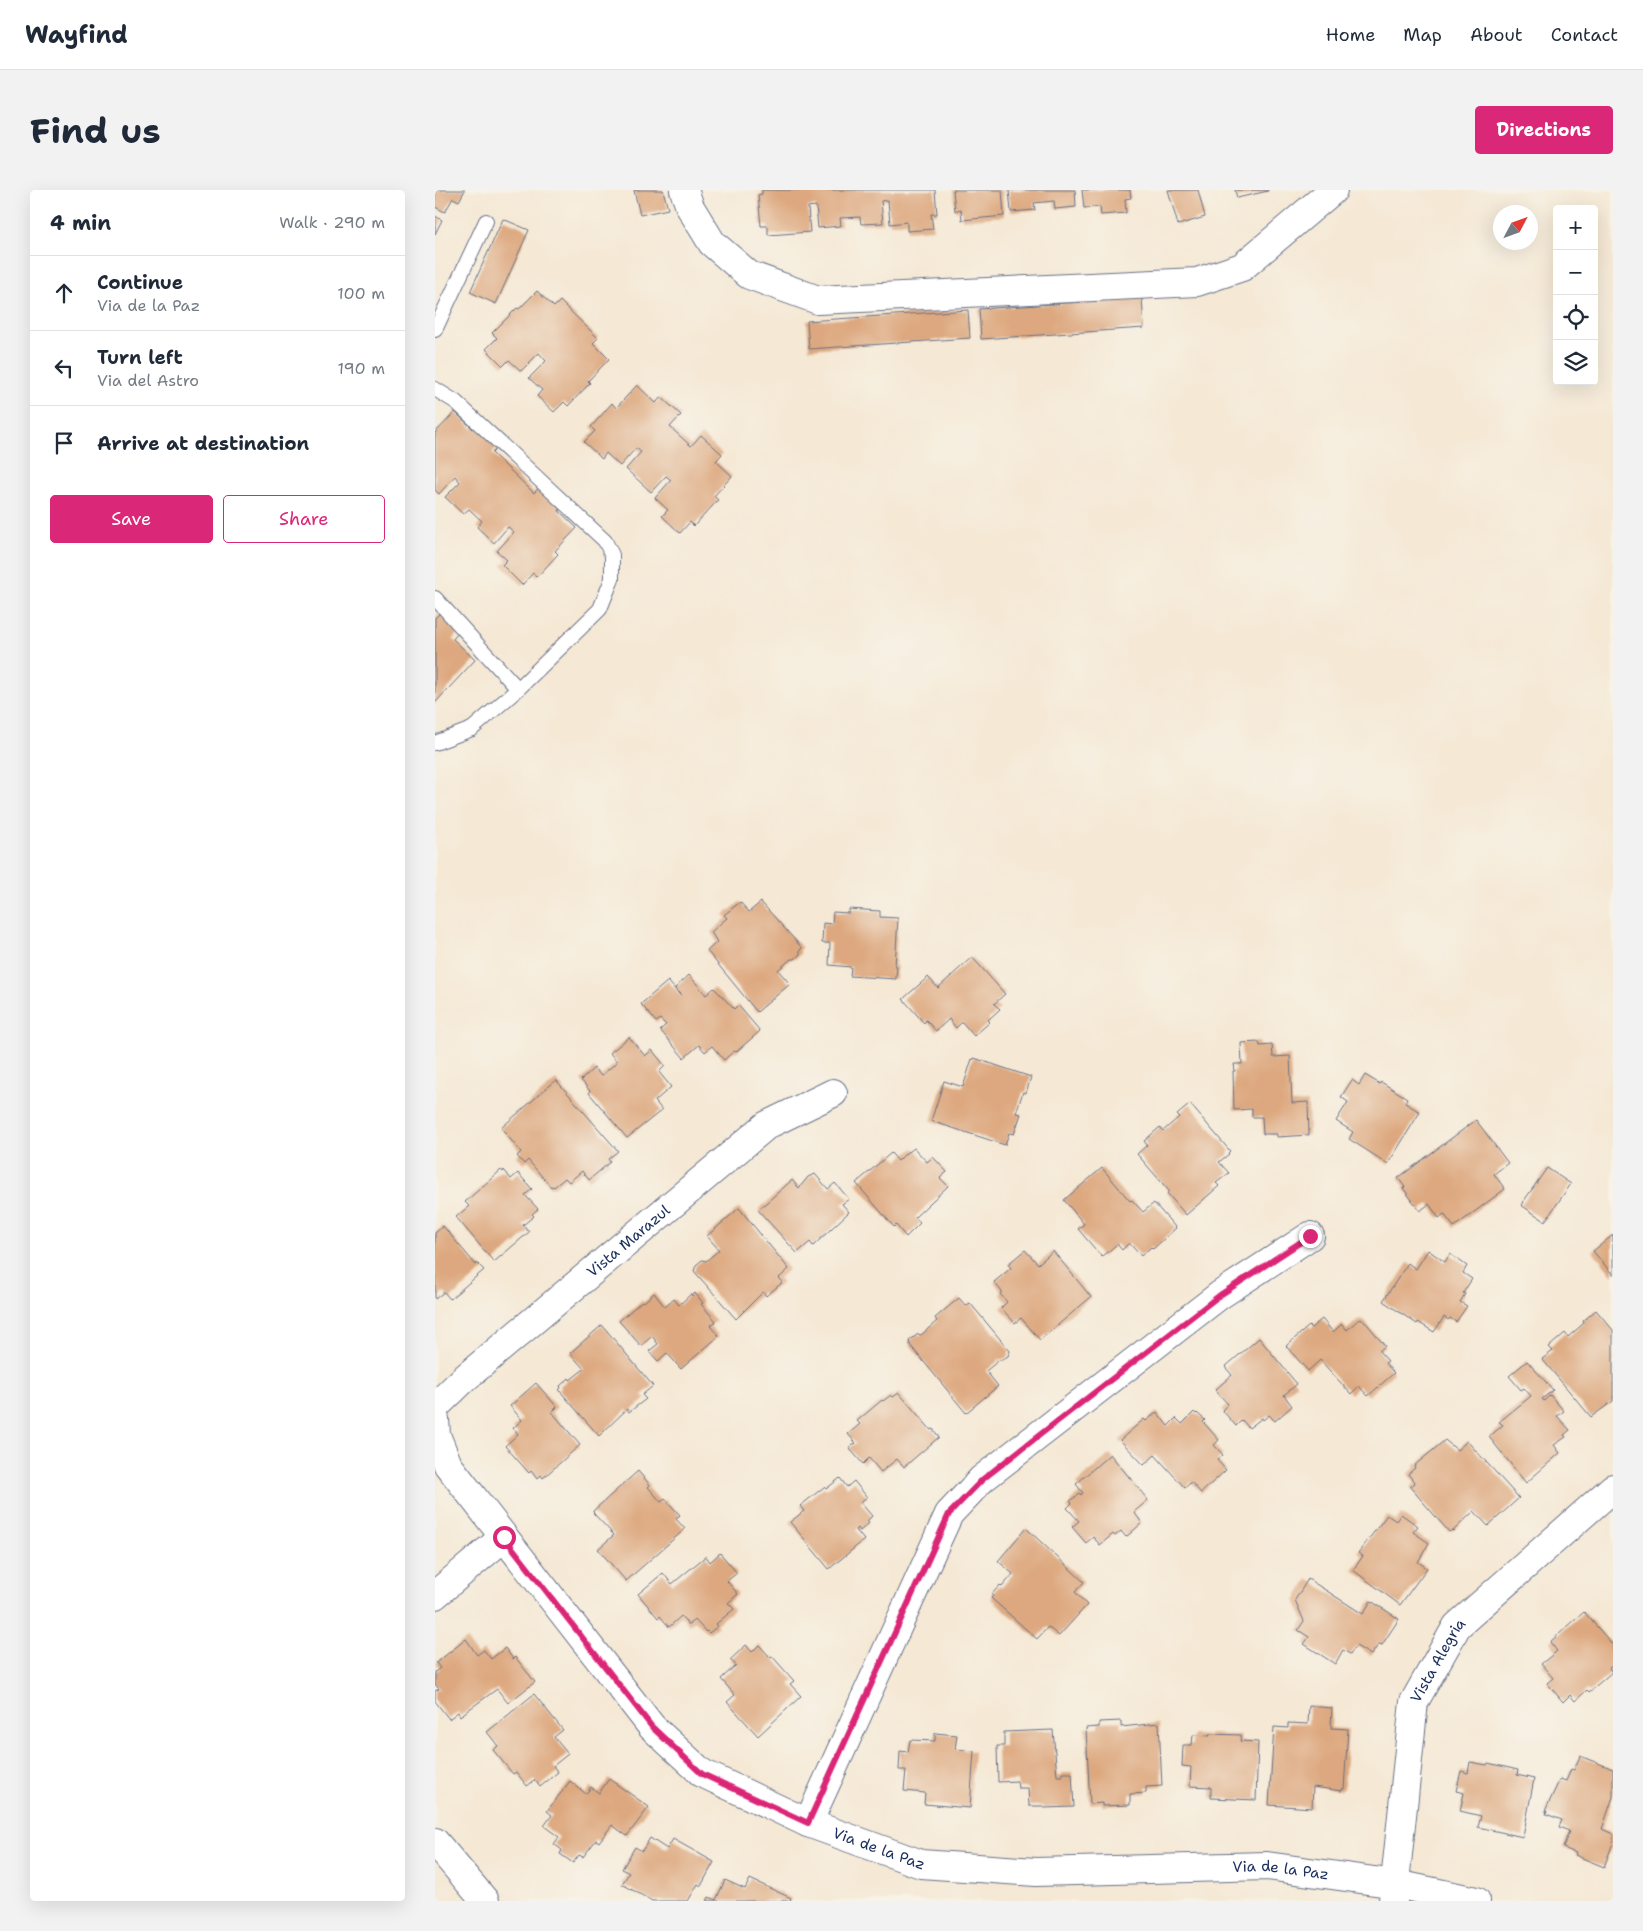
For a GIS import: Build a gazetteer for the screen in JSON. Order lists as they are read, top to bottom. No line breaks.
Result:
{"streets":{"street":["Vista Marazul","Vista Alegria","Via de la Paz"]},"crossings":[["Vista Alegria","Via de la Paz"]],"north":"top right","page":{"header":"Wayfind","nav":["Home","Map","About","Contact"],"buttons":["Directions",["Save","Share"]],"title":"Find us","heading":["4 min","Walk · 290 m"],"map_buttons":["+","−"],"list":[["Continue","Via de la Paz","100 m"],["Turn left","Via del Astro","190 m"],"Arrive at destination"]}}
